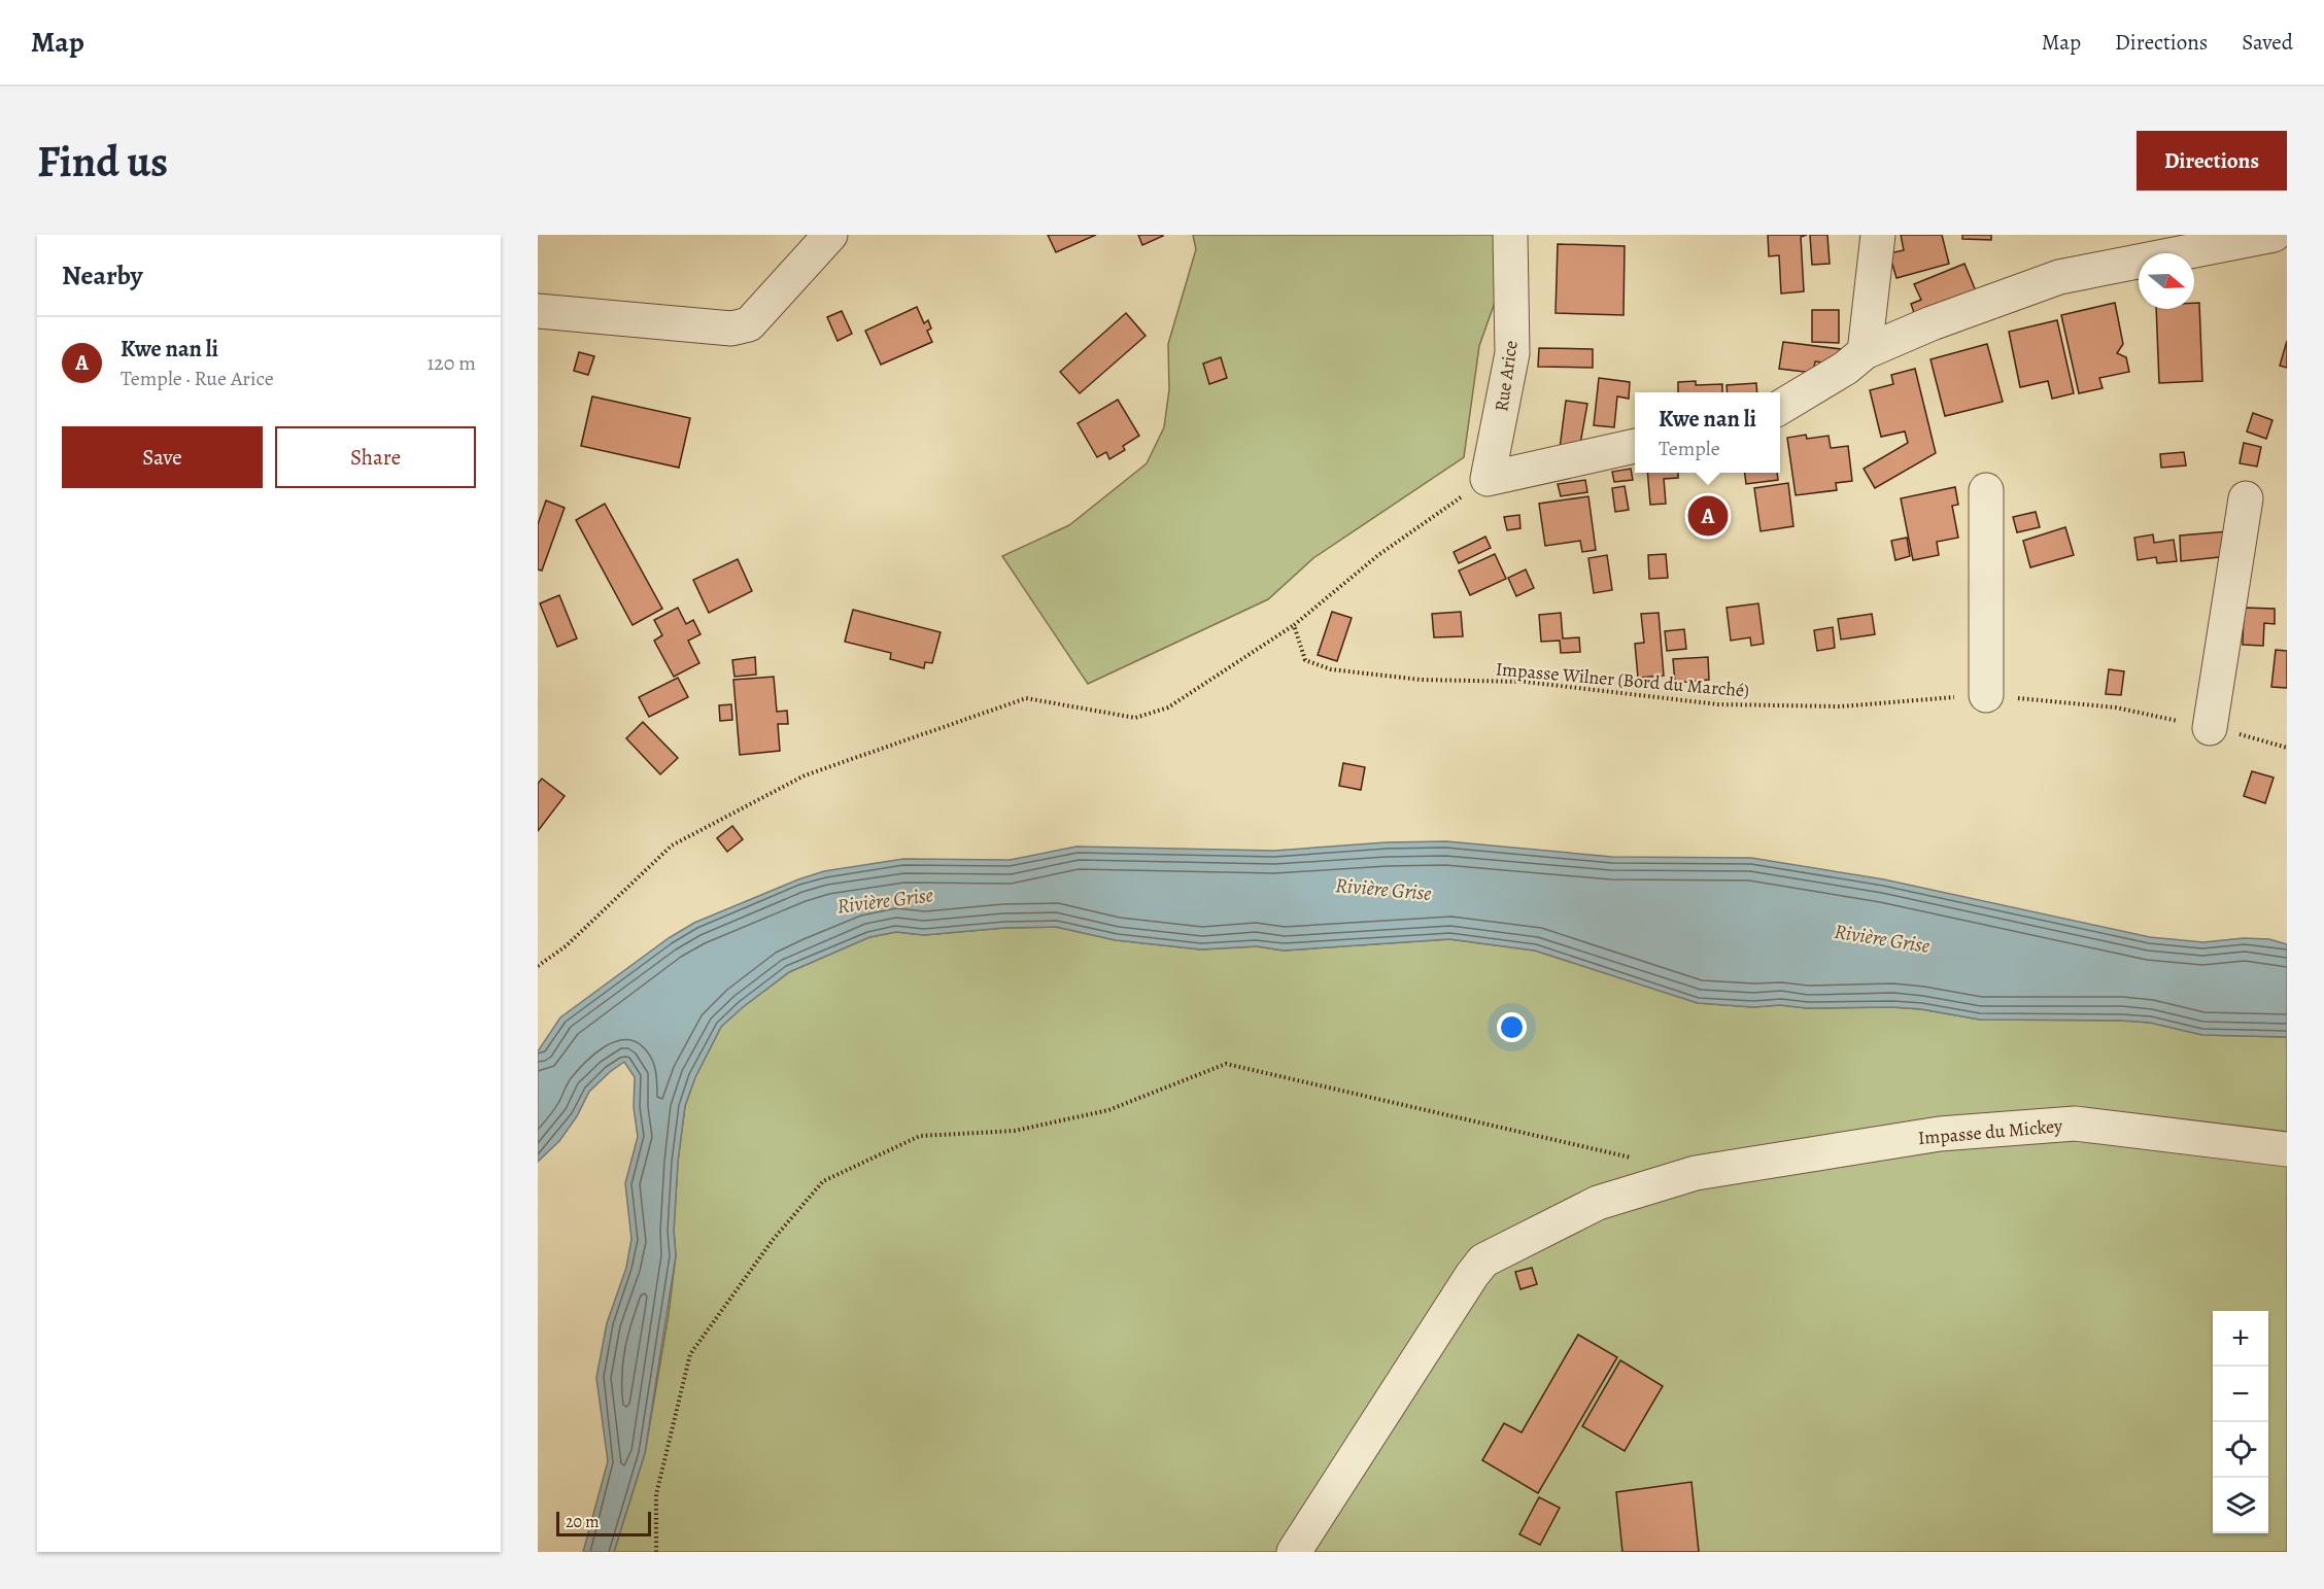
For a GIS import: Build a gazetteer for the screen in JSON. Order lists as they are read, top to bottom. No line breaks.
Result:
{"streets":{"street":["Rue Arice","Impasse du Mickey"],"path":["Impasse Wilner (Bord du Marché)"]},"water":["Rivière Grise"],"scale_bar":"20 m","north":"right","page":{"header":"Map","nav":["Map","Directions","Saved"],"buttons":["Directions",["Save","Share"]],"title":"Find us","heading":"Nearby","list":[{"mark":"A","name":"Kwe nan li","note":"Temple · Rue Arice","value":"120 m"}],"popup":["Kwe nan li","Temple"],"pins":"A","map_buttons":["+","−"],"scale":"20 m"}}
